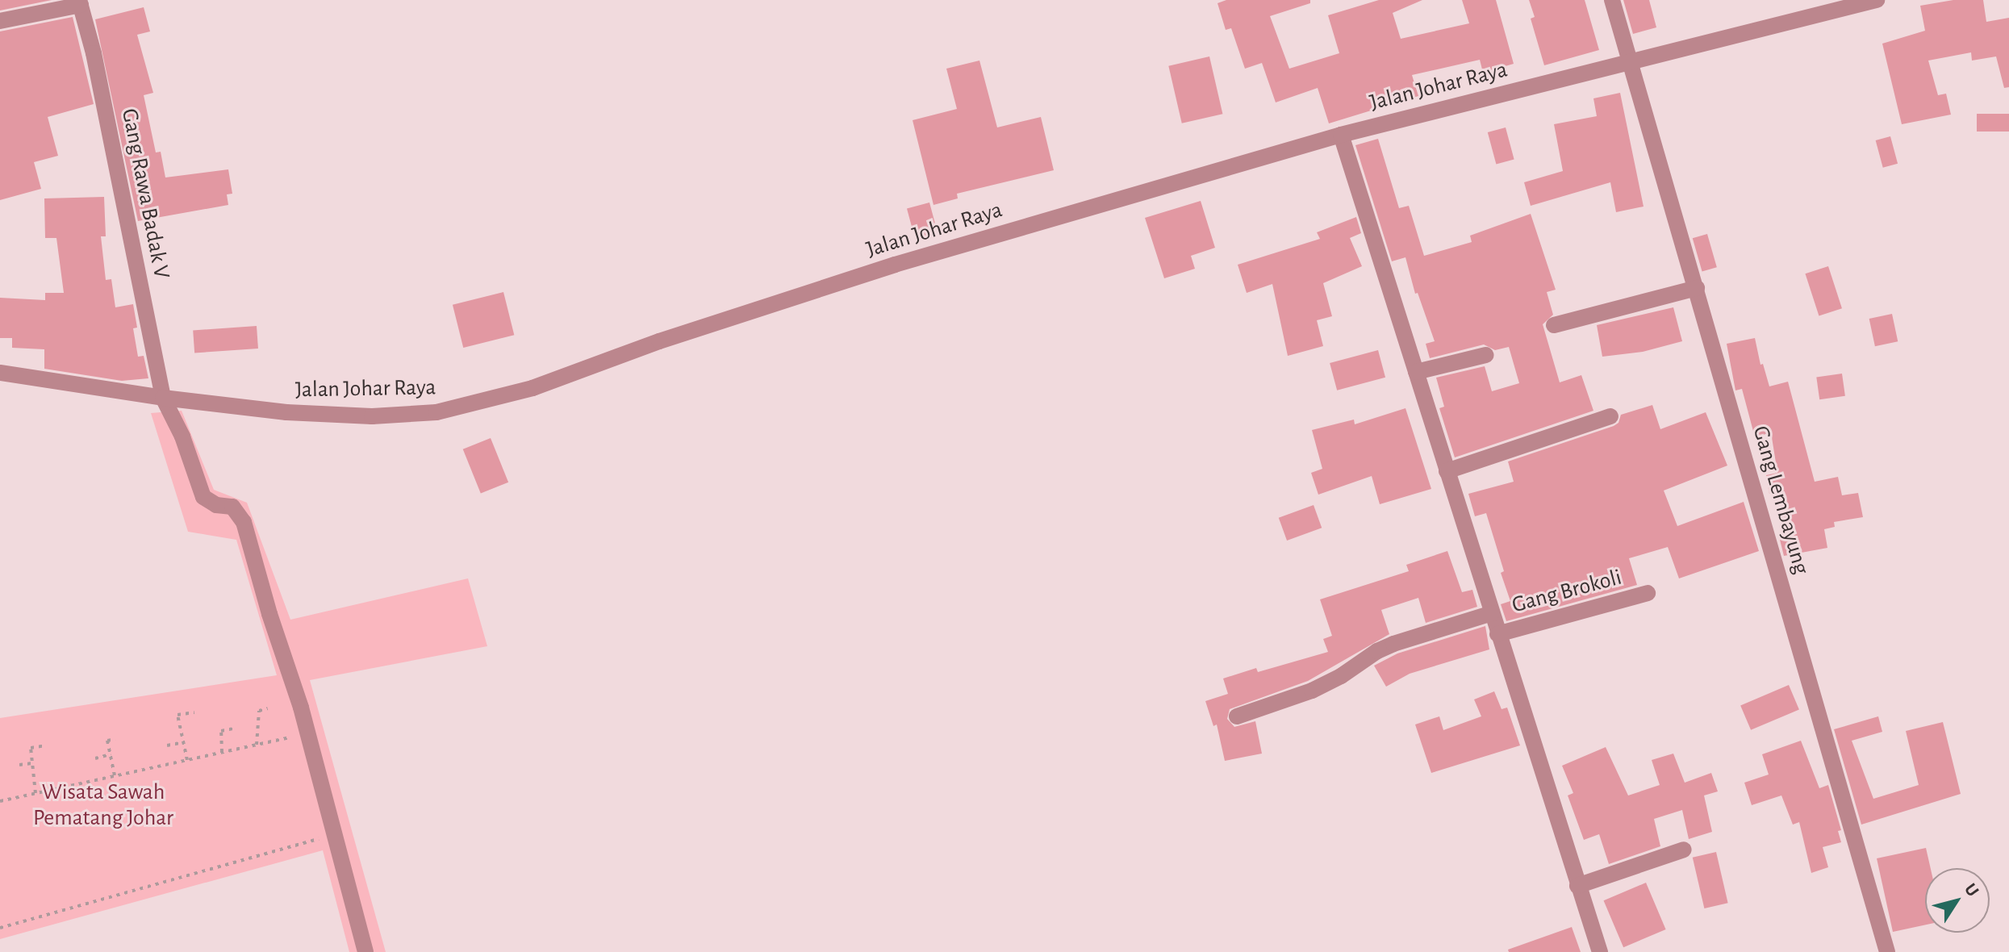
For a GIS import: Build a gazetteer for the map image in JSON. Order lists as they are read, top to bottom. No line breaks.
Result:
{"streets":{"street":["Jalan Johar Raya","Gang Rawa Badak V","Gang Lembayung","Gang Brokoli"]},"crossings":[["Jalan Johar Raya","Gang Rawa Badak V"],["Jalan Johar Raya","Gang Lembayung"]],"parks":["Wisata Sawah Pematang Johar"],"north":"top right"}
